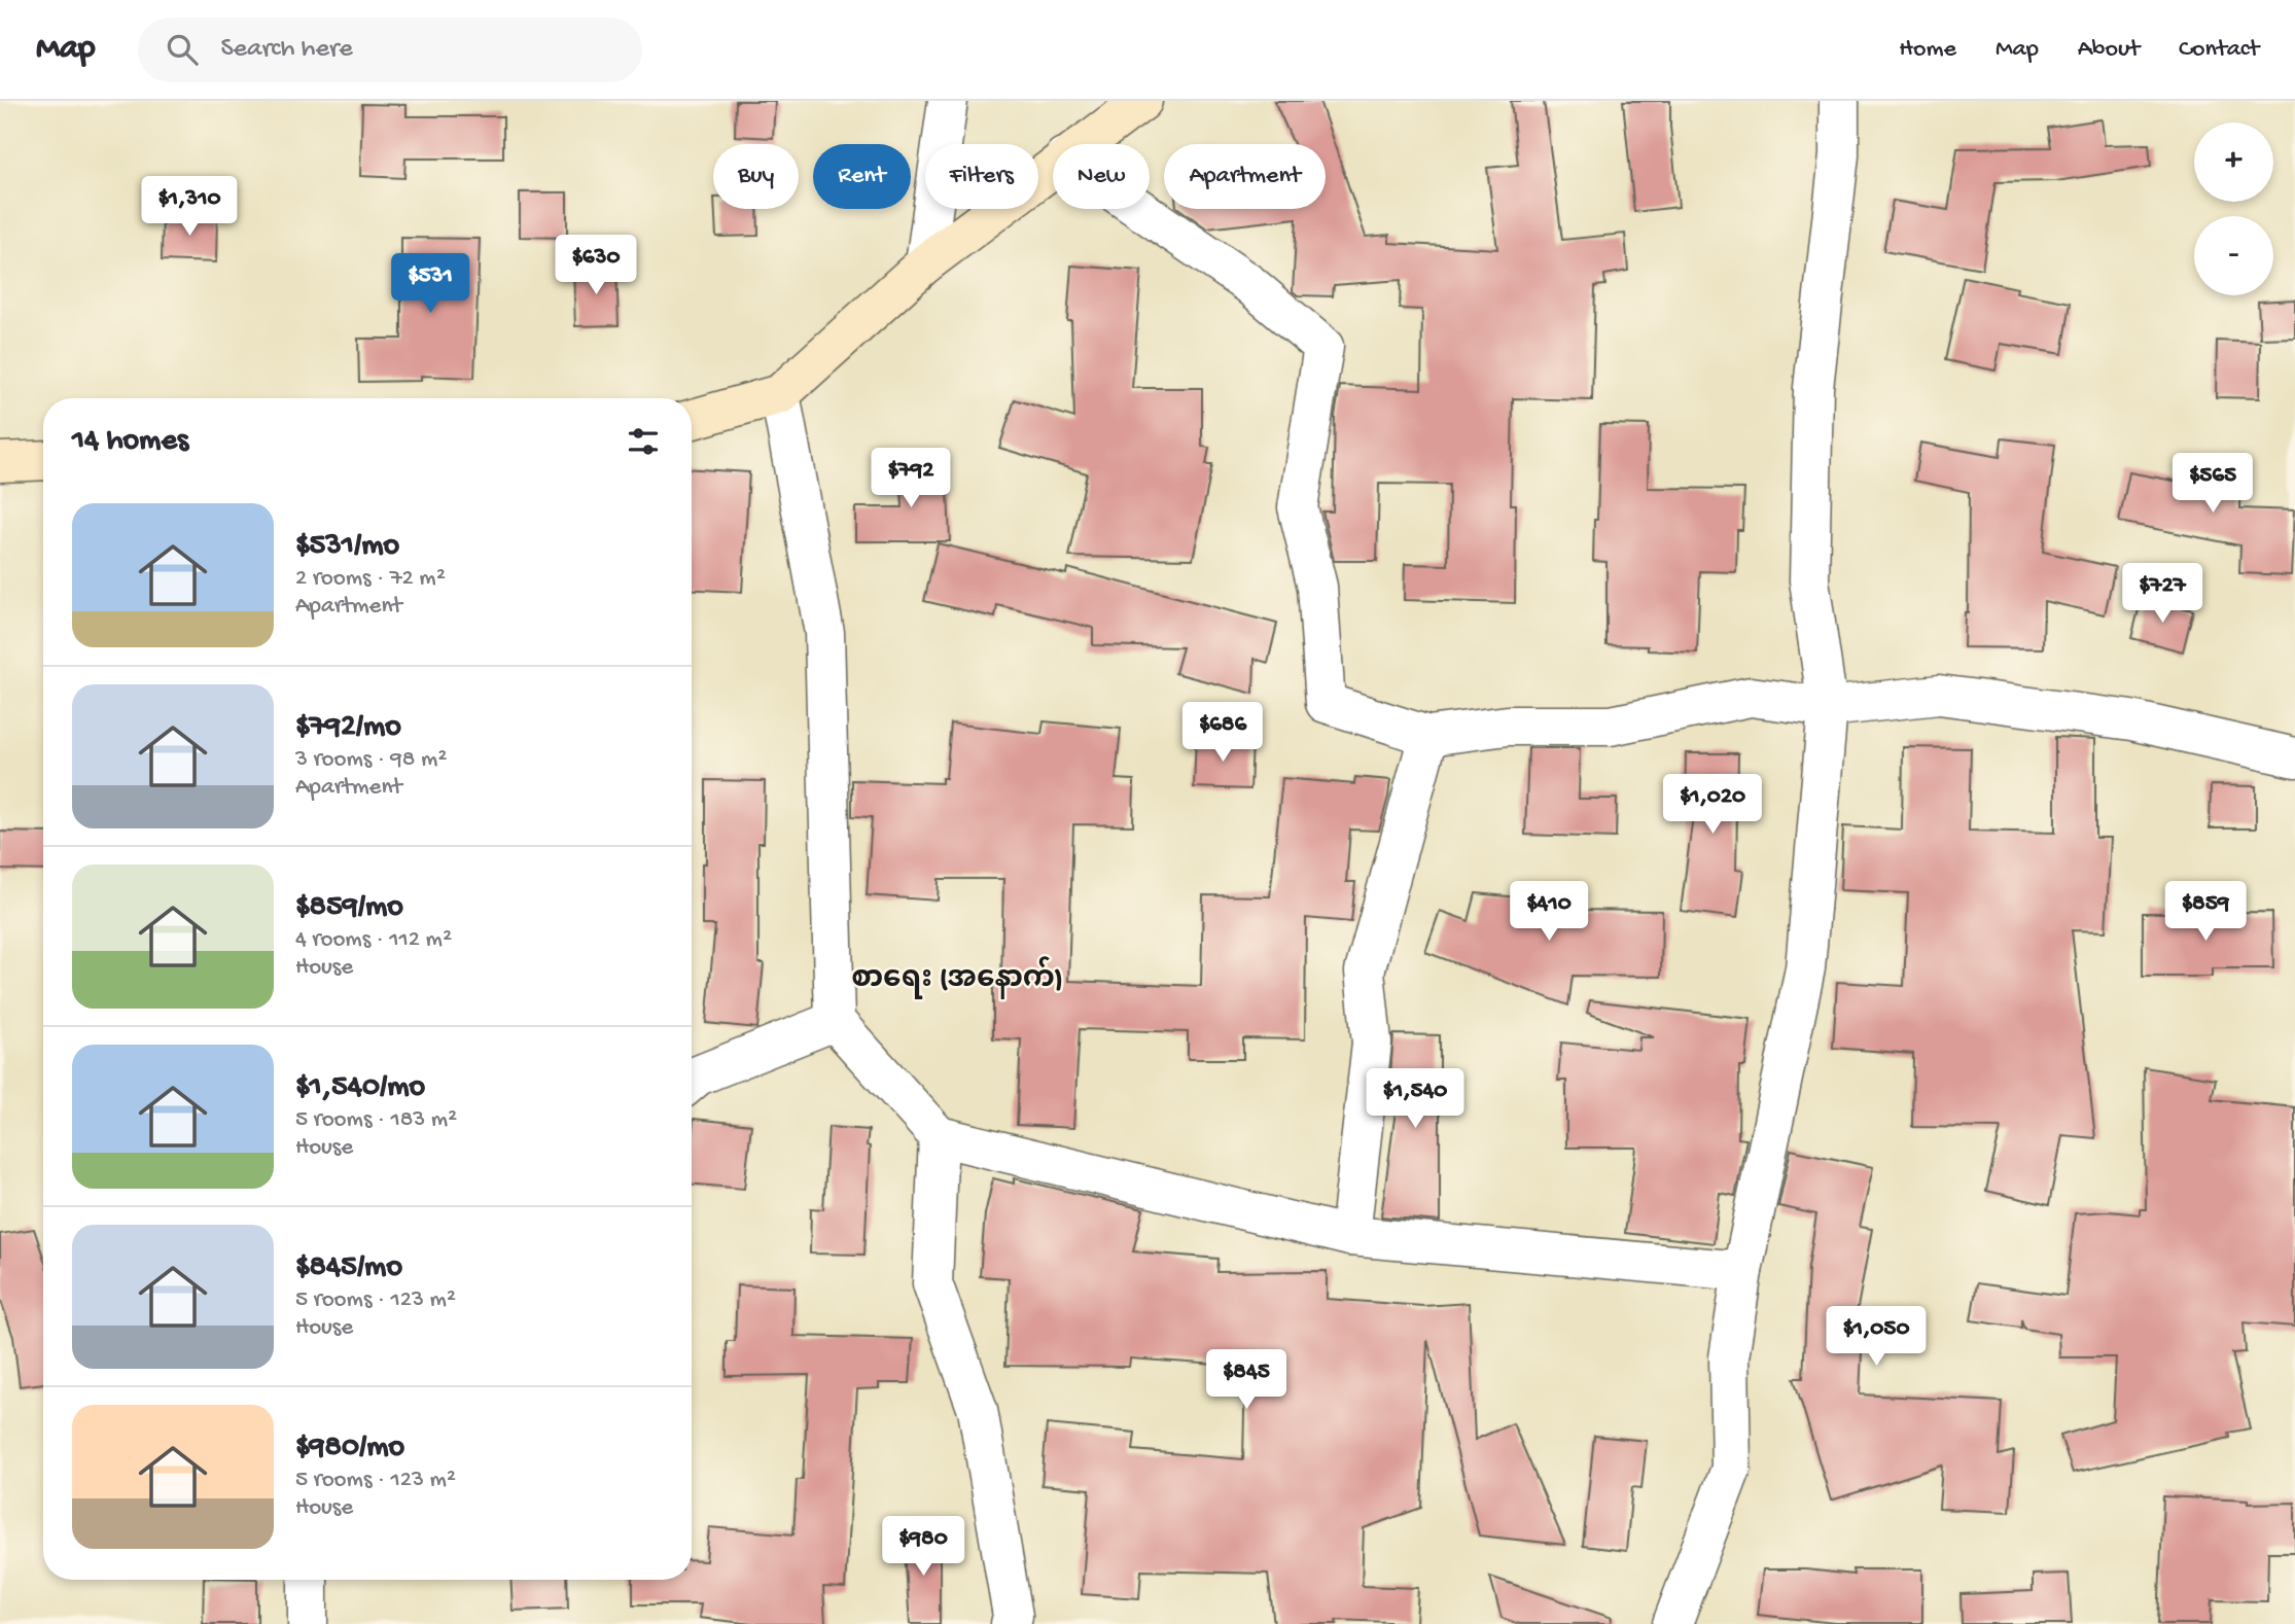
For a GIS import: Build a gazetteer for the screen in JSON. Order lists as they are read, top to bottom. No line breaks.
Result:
{"districts":["စာရေး (အနောက်)"],"page":{"header":"Map","search":"Search here","nav":["Home","Map","About","Contact"],"map_buttons":["+","−"],"chip":["Buy","Rent","Filters","New","Apartment"],"price":["$1,310","$630","$531","$792","$565","$727","$686","$1,020","$410","$859","$1,540","$1,050","$845","$980"],"heading":"14 homes","list":[{"name":"$531/mo","note":"2 rooms · 72 m² · Apartment"},{"name":"$792/mo","note":"3 rooms · 98 m² · Apartment"},{"name":"$859/mo","note":"4 rooms · 112 m² · House"},{"name":"$1,540/mo","note":"5 rooms · 183 m² · House"},{"name":"$845/mo","note":"5 rooms · 123 m² · House"},{"name":"$980/mo","note":"5 rooms · 123 m² · House"}]}}
